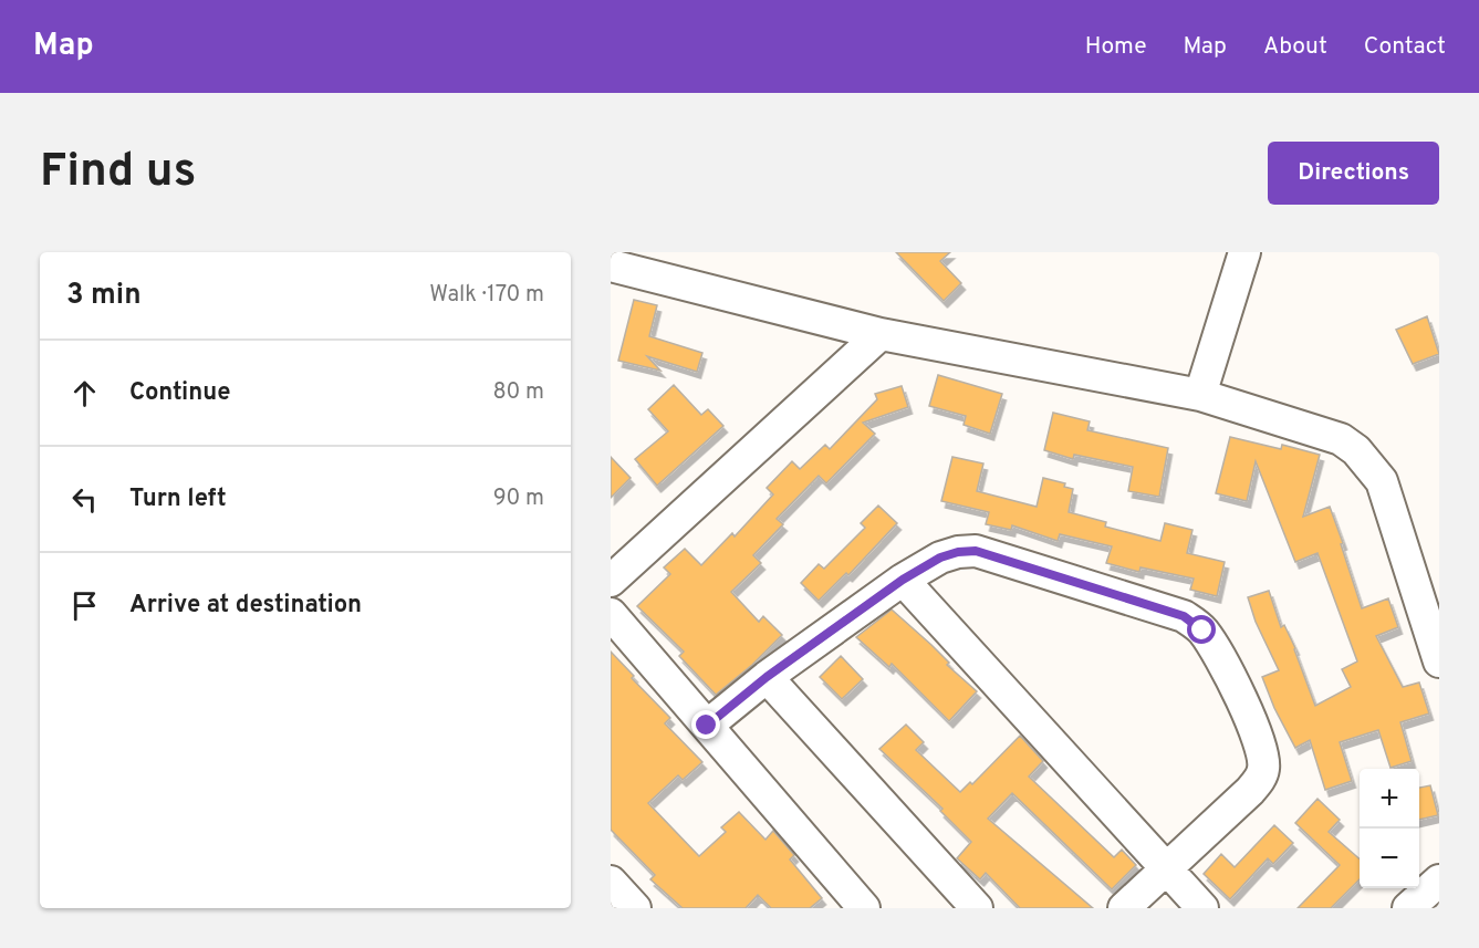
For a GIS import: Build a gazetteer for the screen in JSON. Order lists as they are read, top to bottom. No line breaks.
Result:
{"page":{"header":"Map","nav":["Home","Map","About","Contact"],"buttons":"Directions","title":"Find us","heading":["3 min","Walk · 170 m"],"list":[["Continue","80 m"],["Turn left","90 m"],"Arrive at destination"],"map_buttons":["+","−"]}}
